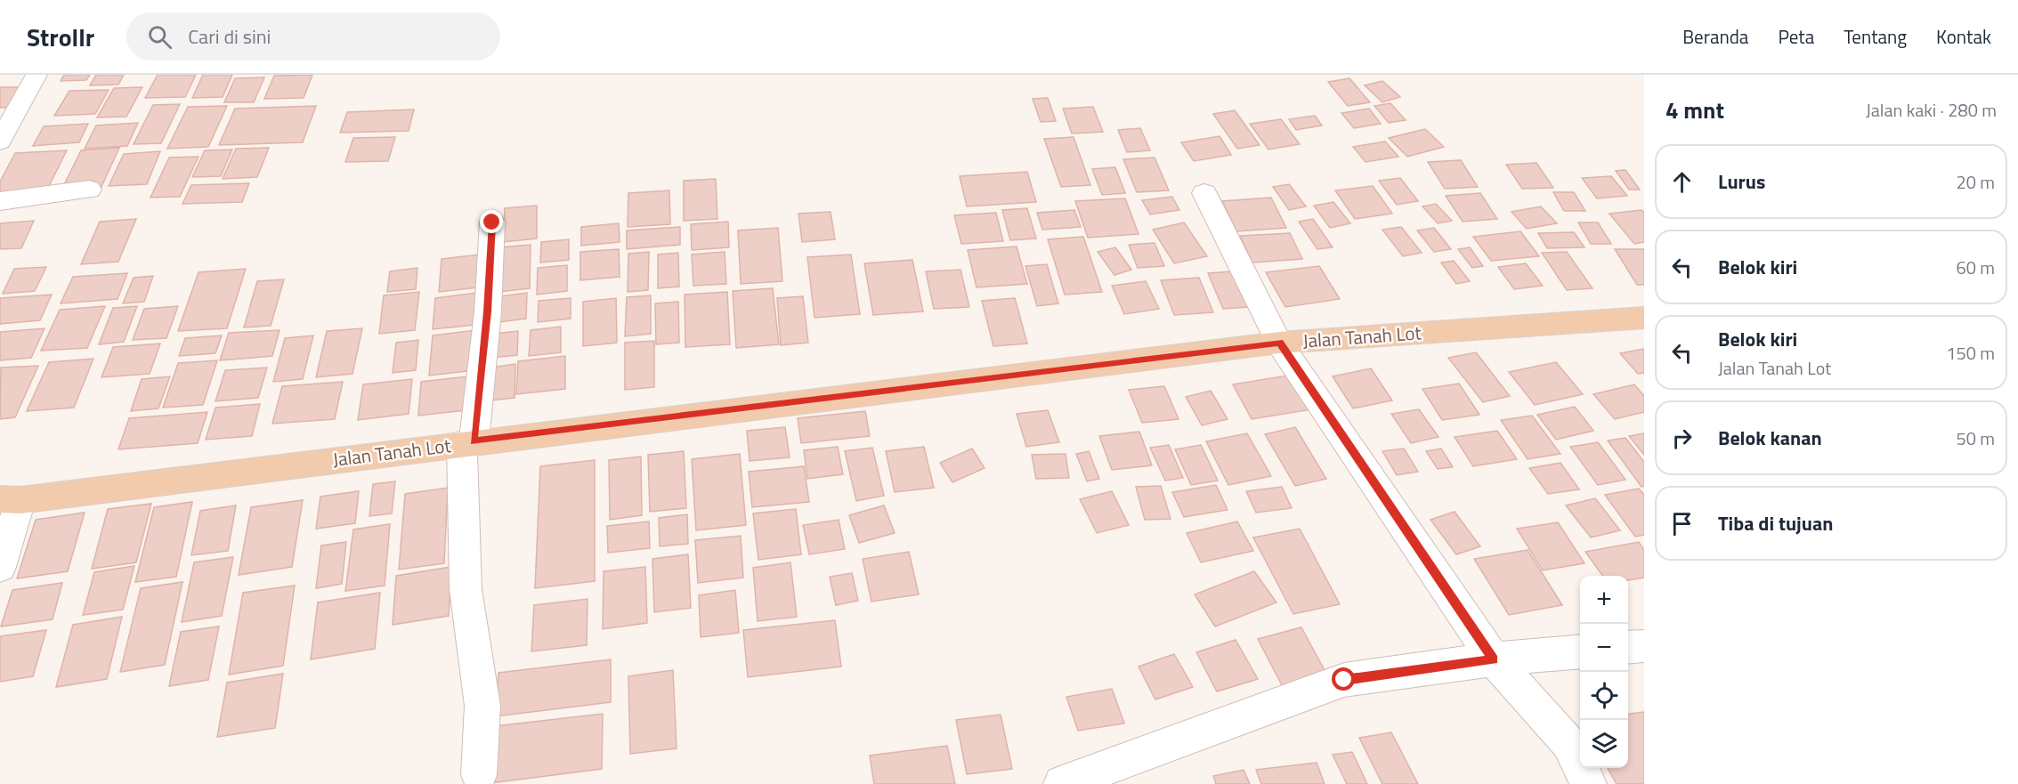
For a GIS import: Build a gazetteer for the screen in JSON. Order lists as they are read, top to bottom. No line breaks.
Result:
{"streets":{"main road":["Jalan Tanah Lot"]},"page":{"header":"Strollr","search":"Cari di sini","nav":["Beranda","Peta","Tentang","Kontak"],"heading":["4 mnt","Jalan kaki · 280 m"],"list":[["Lurus","20 m"],["Belok kiri","60 m"],["Belok kiri","Jalan Tanah Lot","150 m"],["Belok kanan","50 m"],"Tiba di tujuan"],"map_buttons":["+","−"]}}
